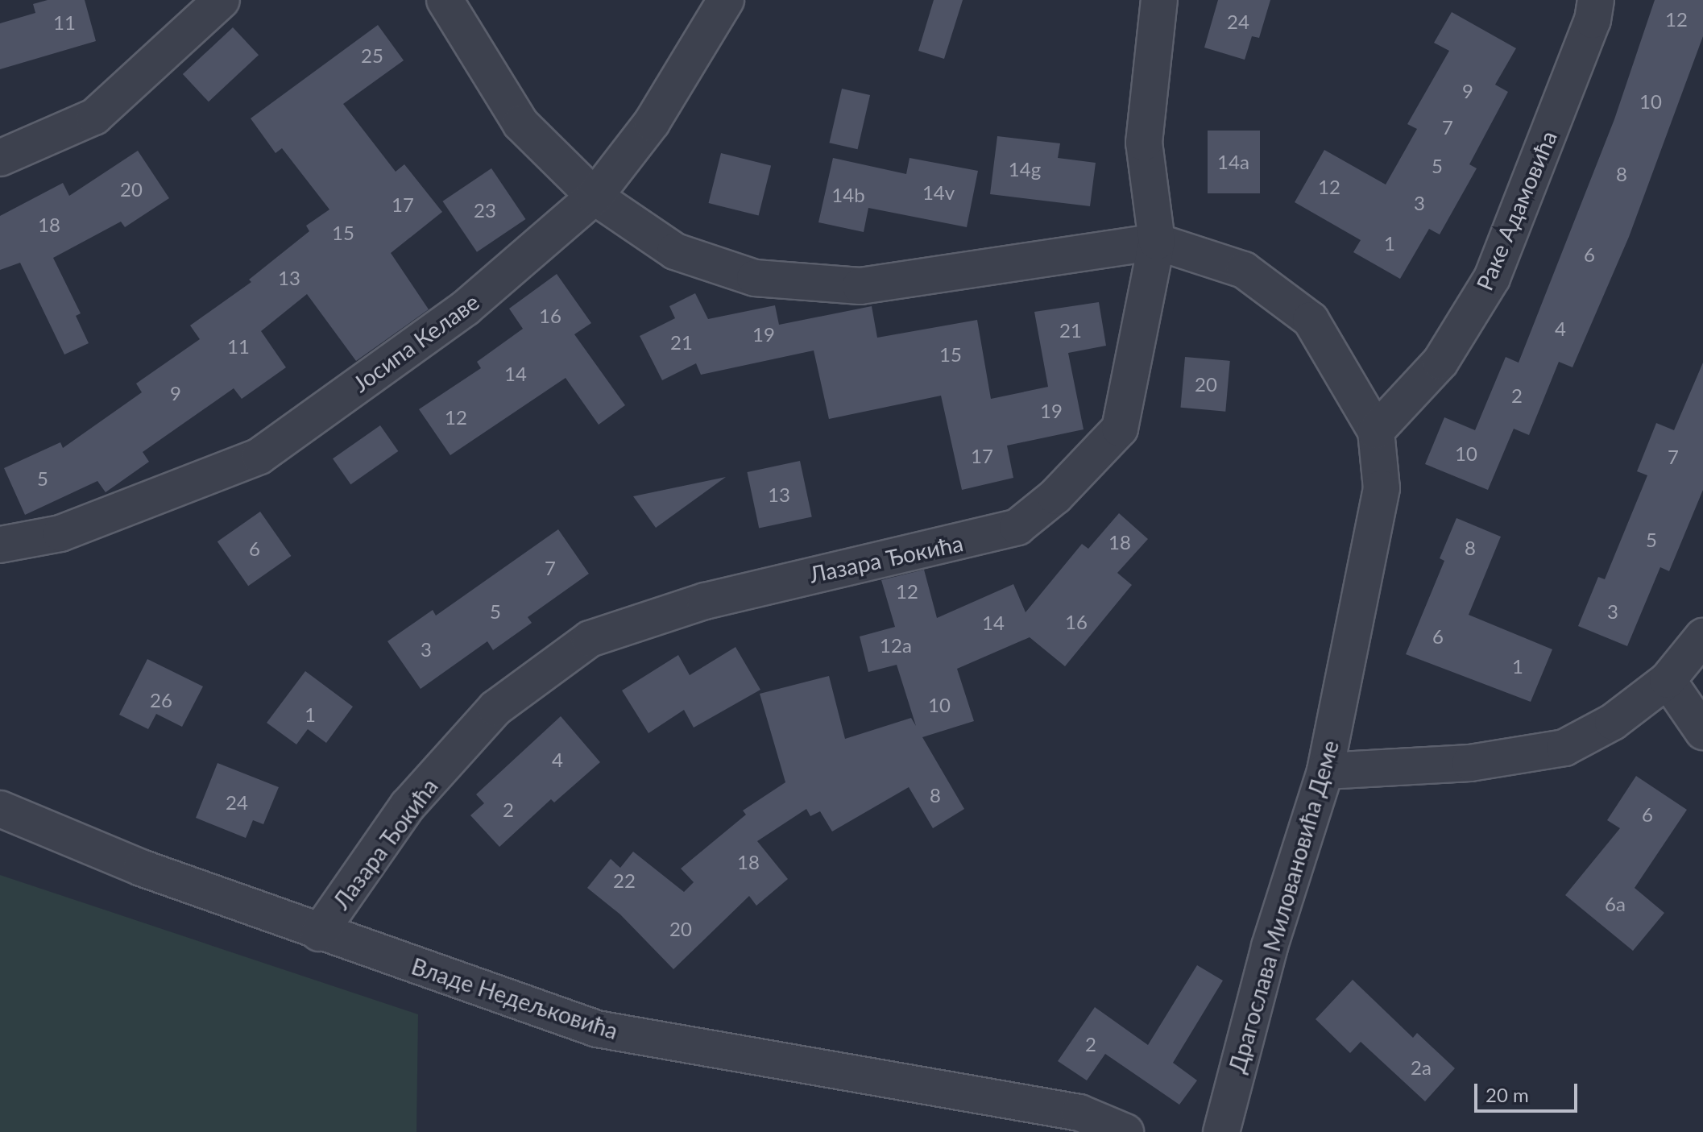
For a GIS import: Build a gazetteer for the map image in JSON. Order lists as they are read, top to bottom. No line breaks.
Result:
{"streets":{"street":["Раке Адамовића","Јосипа Келаве","Лазара Ђокића","Драгослава Миловановића Деме","Владе Недељковића"]},"crossings":[["Раке Адамовића","Драгослава Миловановића Деме"],["Јосипа Келаве","Драгослава Миловановића Деме"],["Лазара Ђокића","Драгослава Миловановића Деме"],["Лазара Ђокића","Владе Недељковића"]],"house_numbers":["12","24","11","25","9","10","7","14a","5","14g","8","12","20","14v","14b","3","17","23","18","15","1","6","13","16","4","21","19","21","11","15","14","20","9","2","19","12","10","17","7","5","13","5","18","8","6","7","12","5","3","16","14","6","12a","3","1","26","10","1","4","8","24","2","6","18","22","6a","20","2","2a"],"scale_bar":"20 m"}
